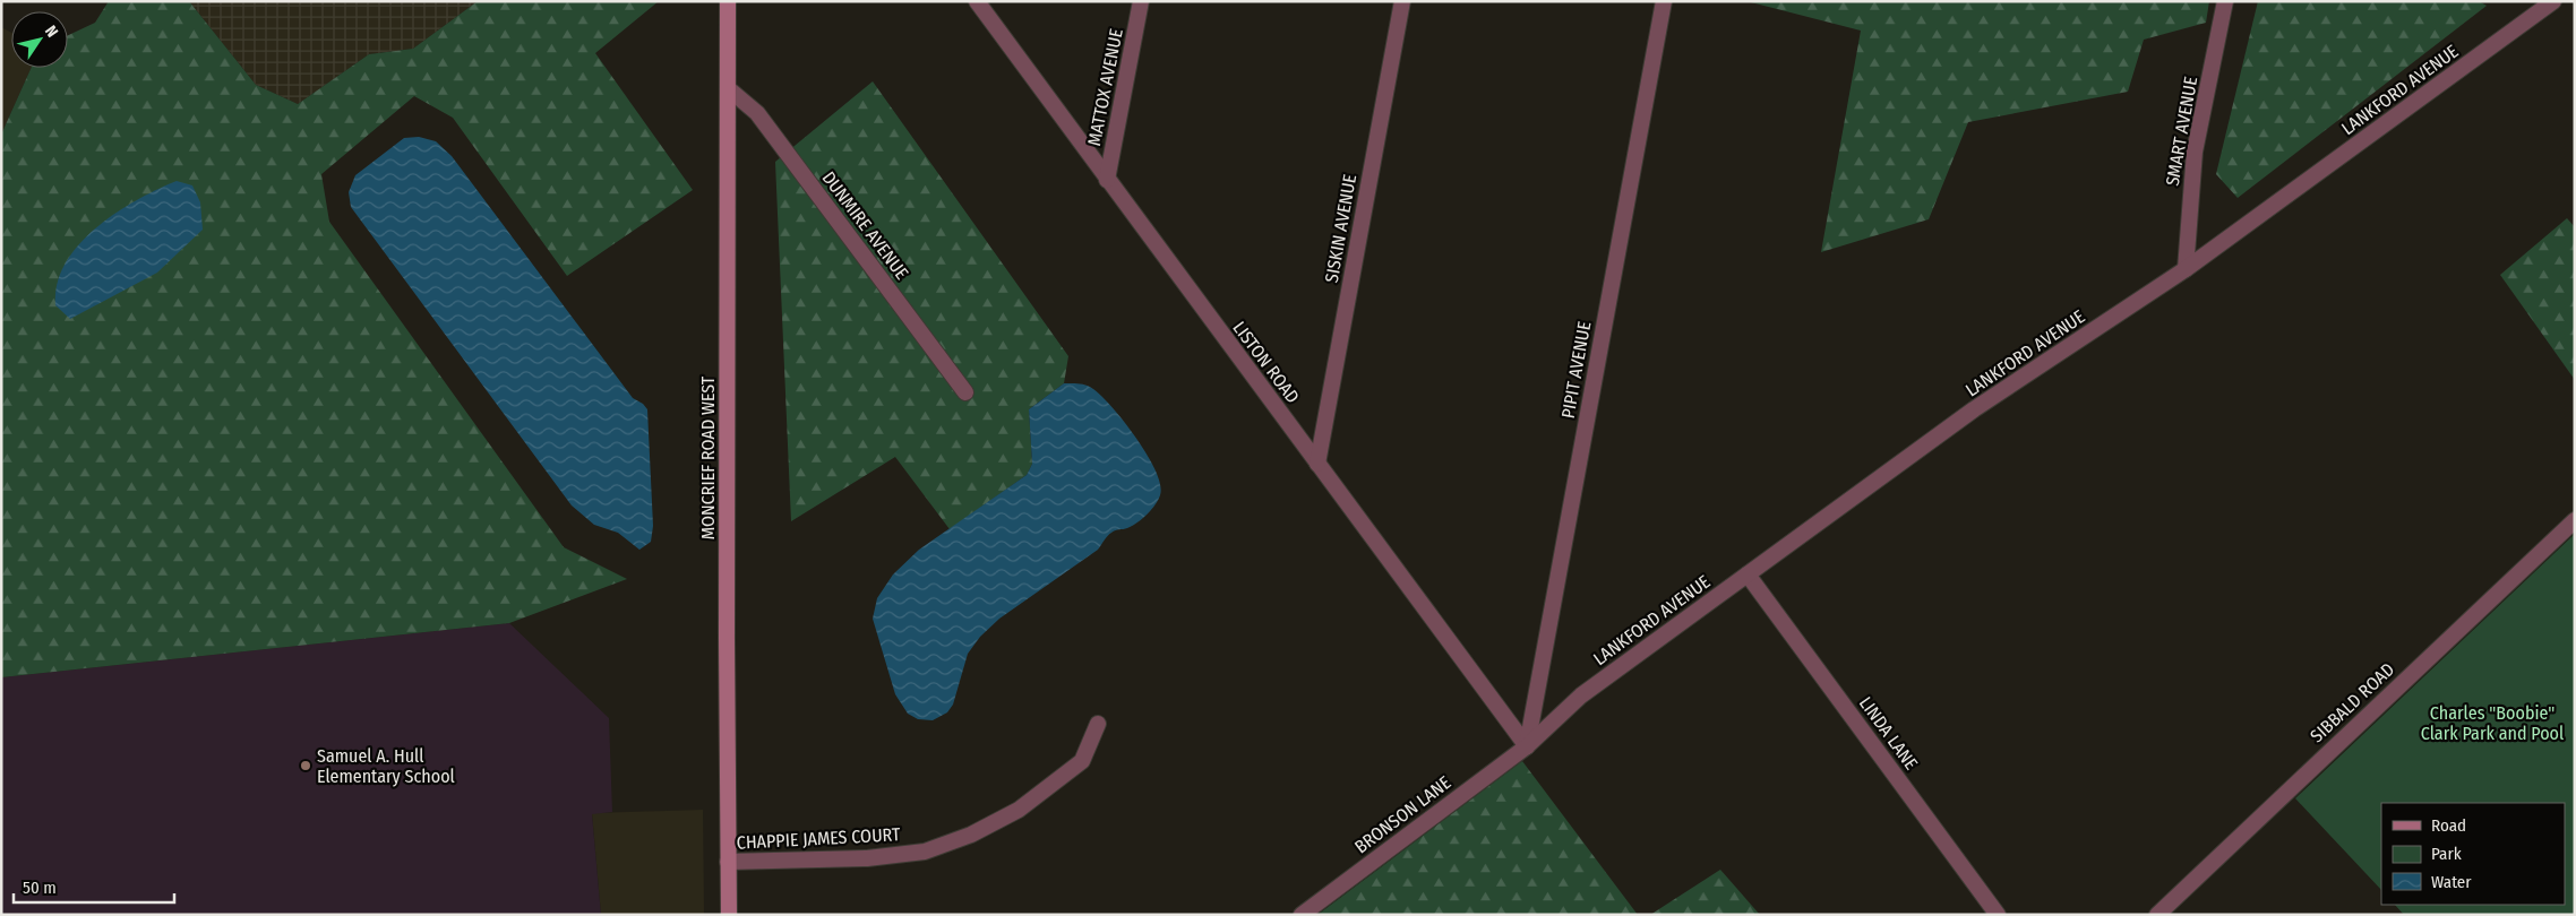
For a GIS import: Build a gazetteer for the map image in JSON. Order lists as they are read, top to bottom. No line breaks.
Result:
{"streets":{"main road":["MONCRIEF ROAD WEST"],"street":["MATTOX AVENUE","LANKFORD AVENUE","SMART AVENUE","DUNMIRE AVENUE","SISKIN AVENUE","LISTON ROAD","PIPIT AVENUE","SIBBALD ROAD","LINDA LANE","BRONSON LANE","CHAPPIE JAMES COURT"]},"crossings":[["MATTOX AVENUE","LISTON ROAD"],["LANKFORD AVENUE","SMART AVENUE"],["LANKFORD AVENUE","LISTON ROAD"],["LANKFORD AVENUE","PIPIT AVENUE"],["LANKFORD AVENUE","LINDA LANE"],["LANKFORD AVENUE","BRONSON LANE"],["DUNMIRE AVENUE","MONCRIEF ROAD WEST"],["SISKIN AVENUE","LISTON ROAD"],["LISTON ROAD","PIPIT AVENUE"],["LISTON ROAD","BRONSON LANE"],["PIPIT AVENUE","BRONSON LANE"],["MONCRIEF ROAD WEST","CHAPPIE JAMES COURT"]],"parks":["Charles \"Boobie\" Clark Park and Pool"],"places":["Samuel A. Hull Elementary School"],"legend":["Road","Park","Water"],"scale_bar":"50 m","north":"top right"}
